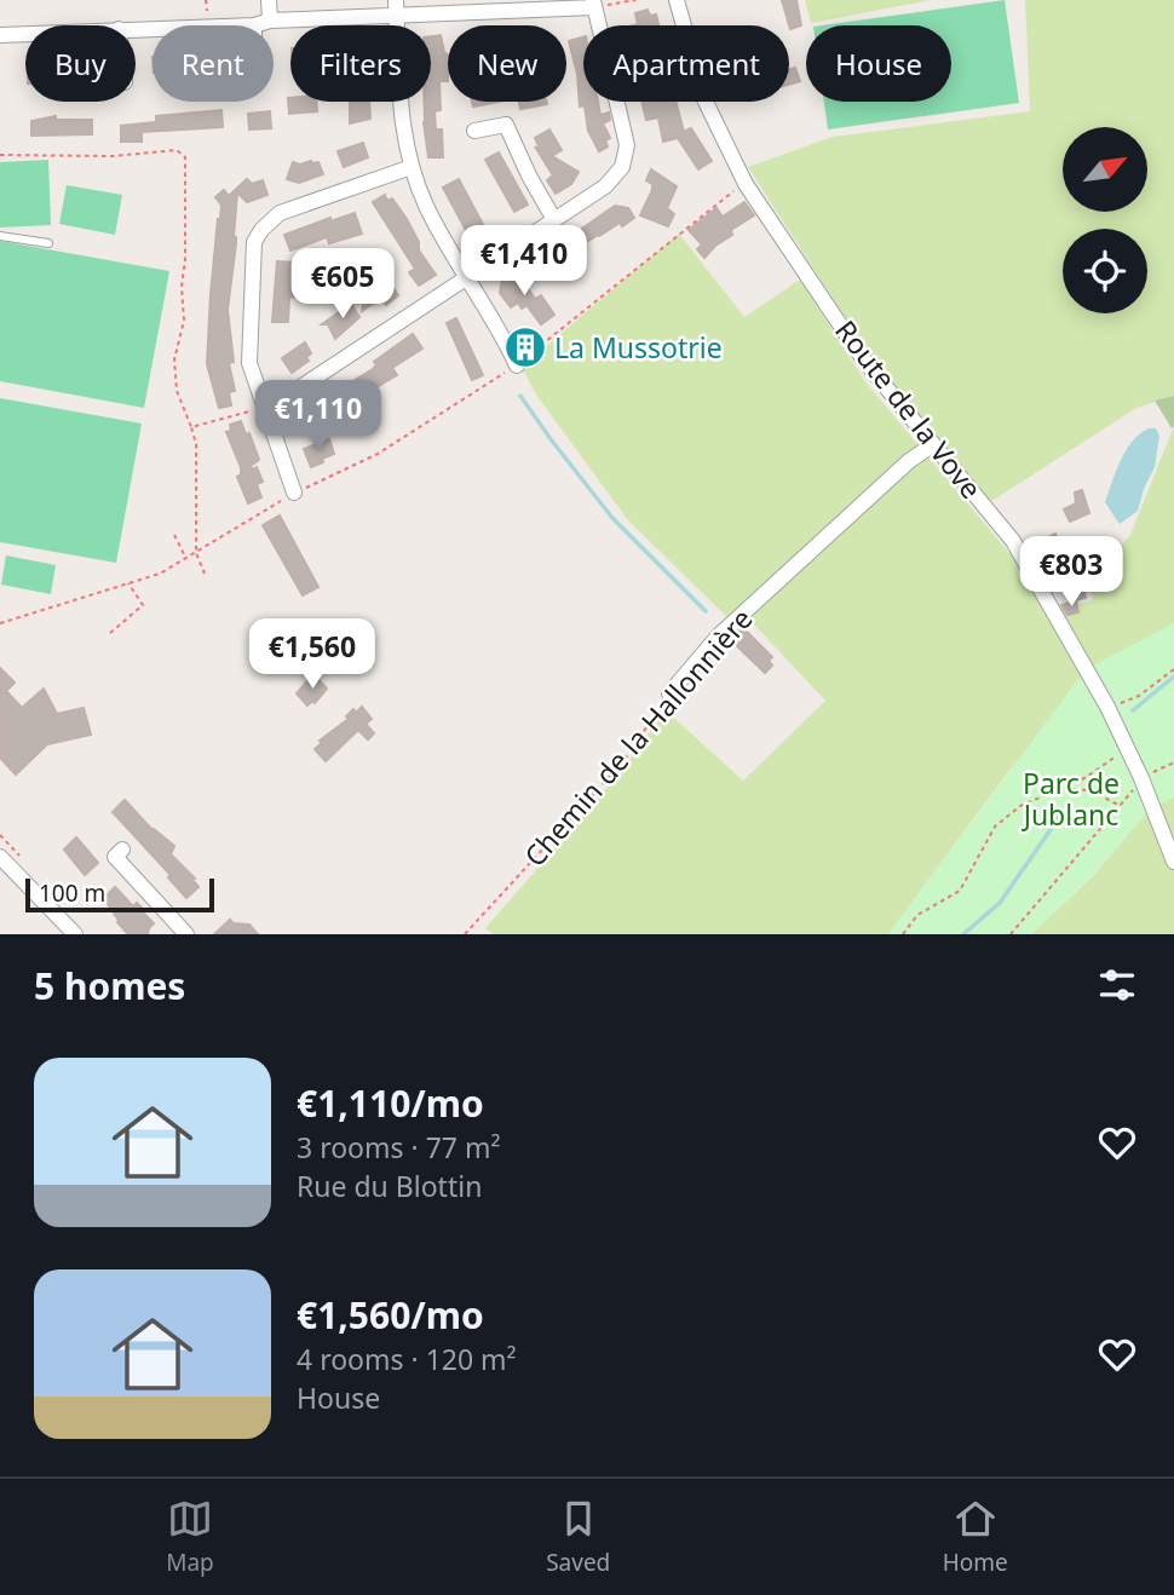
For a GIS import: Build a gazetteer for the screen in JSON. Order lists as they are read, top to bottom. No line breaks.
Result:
{"streets":{"street":["Route de la Vove","Chemin de la Hallonnière"]},"crossings":[["Route de la Vove","Chemin de la Hallonnière"]],"parks":["Parc de Jublanc"],"places":{"building":["La Mussotrie"]},"scale_bar":"100 m","north":"top right","page":{"chip":["Buy","Rent","Filters","New","Apartment","House"],"price":["€1,410","€605","€1,110","€803","€1,560"],"scale":"100 m","heading":"5 homes","list":[{"name":"€1,110/mo","note":"3 rooms · 77 m² · Rue du Blottin"},{"name":"€1,560/mo","note":"4 rooms · 120 m² · House"}],"tabs":["Map","Saved","Home"]}}
